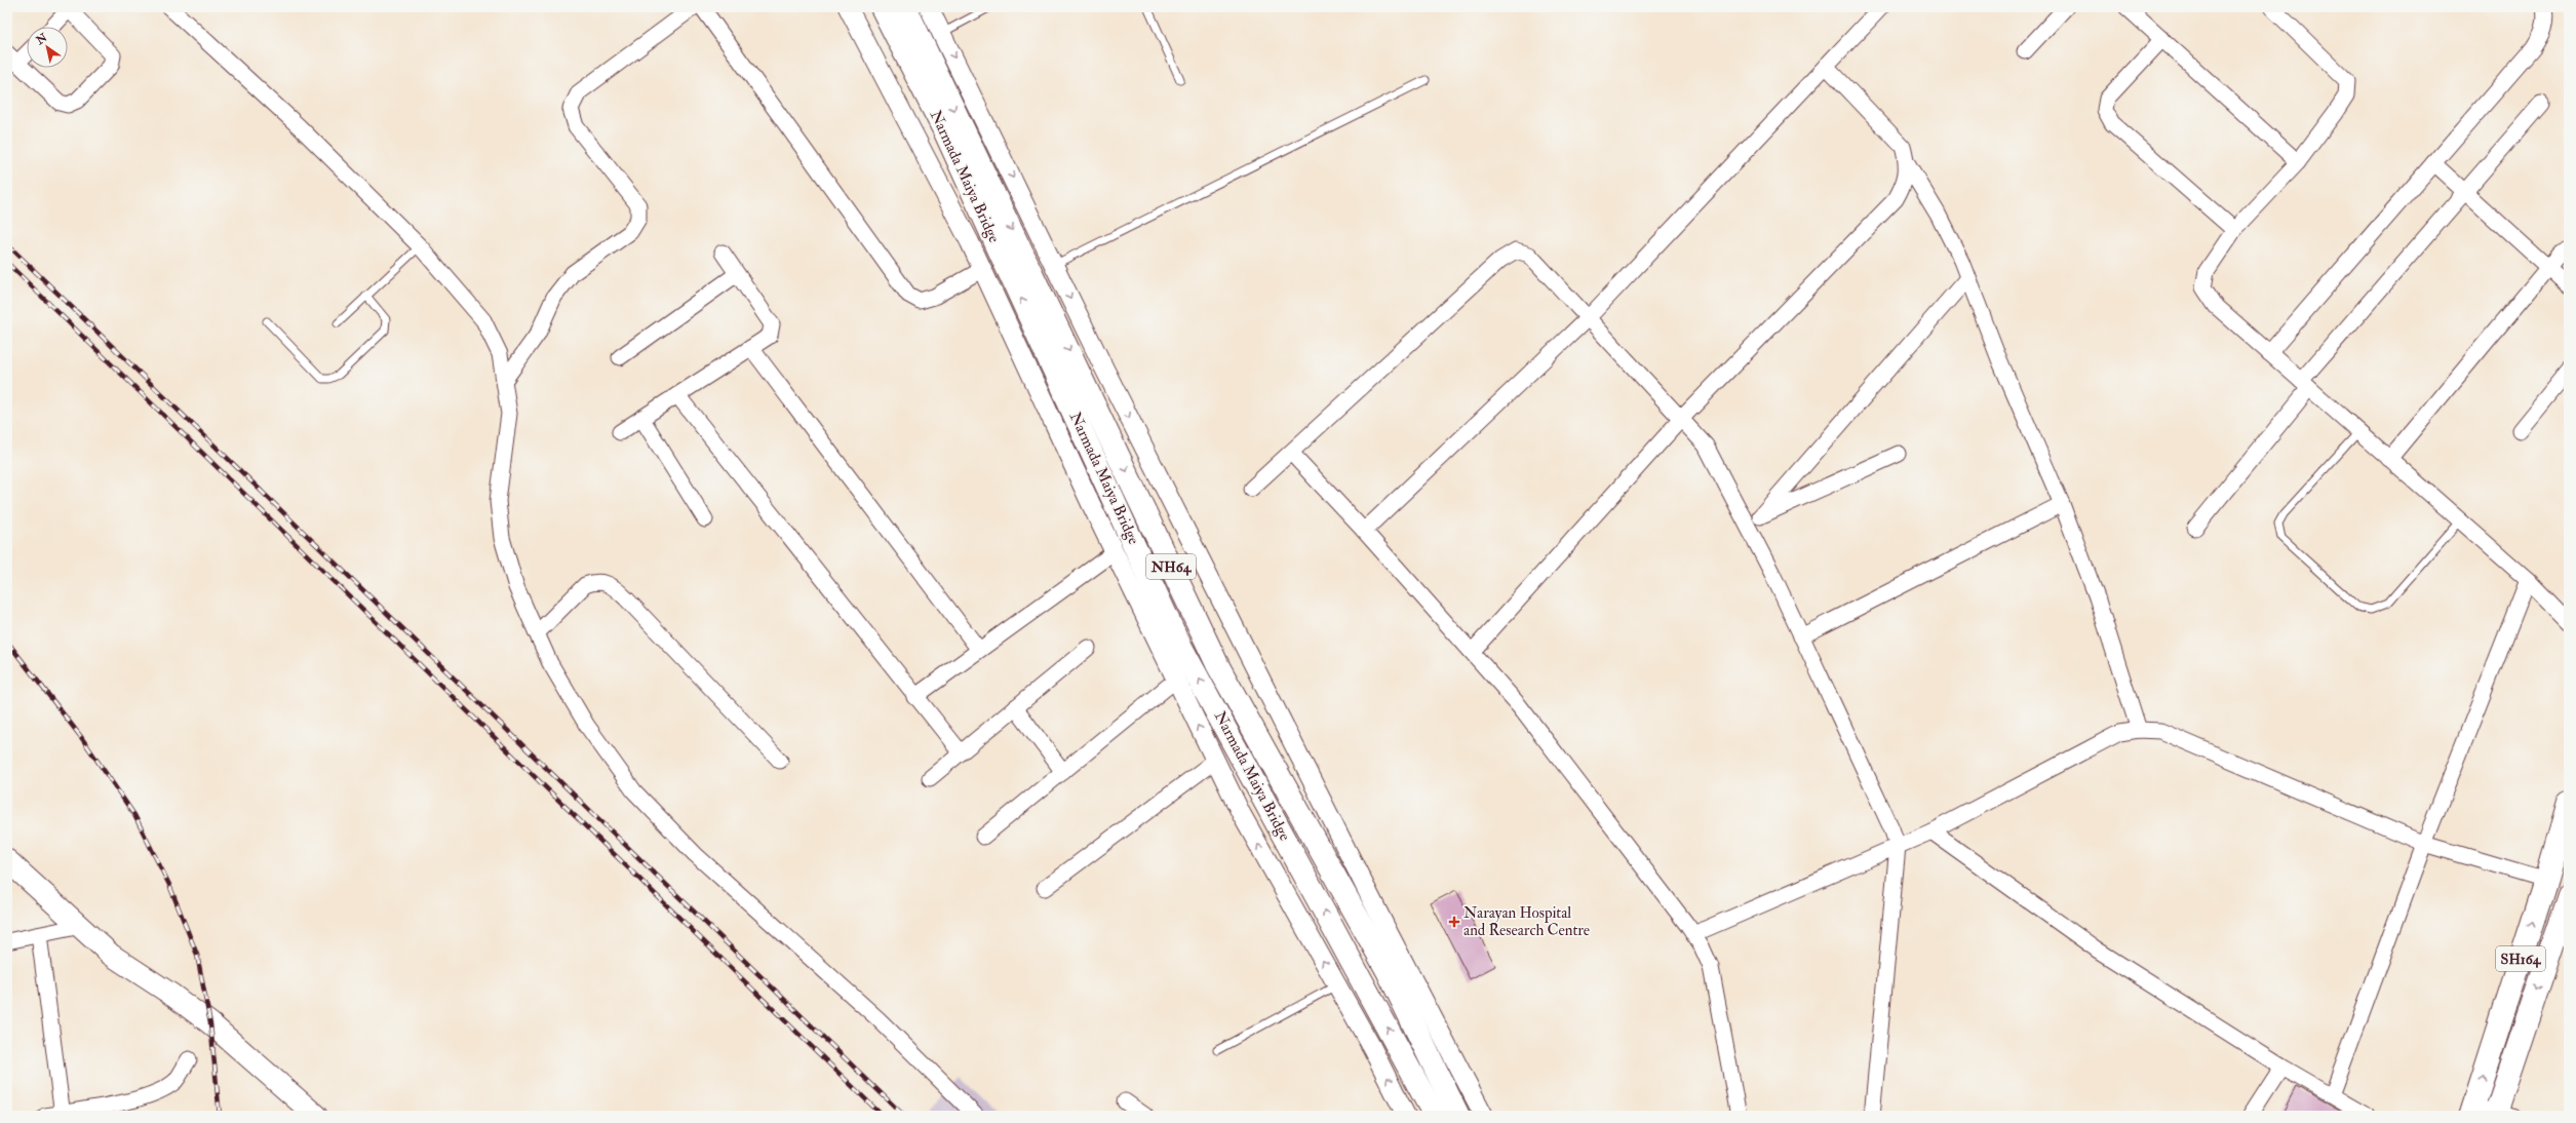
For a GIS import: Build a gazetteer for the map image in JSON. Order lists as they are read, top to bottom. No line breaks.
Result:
{"streets":{"main road":["Narmada Maiya Bridge","NH64","SH164"]},"places":{"health":["Narayan Hospital and Research Centre"]},"north":"top left"}
